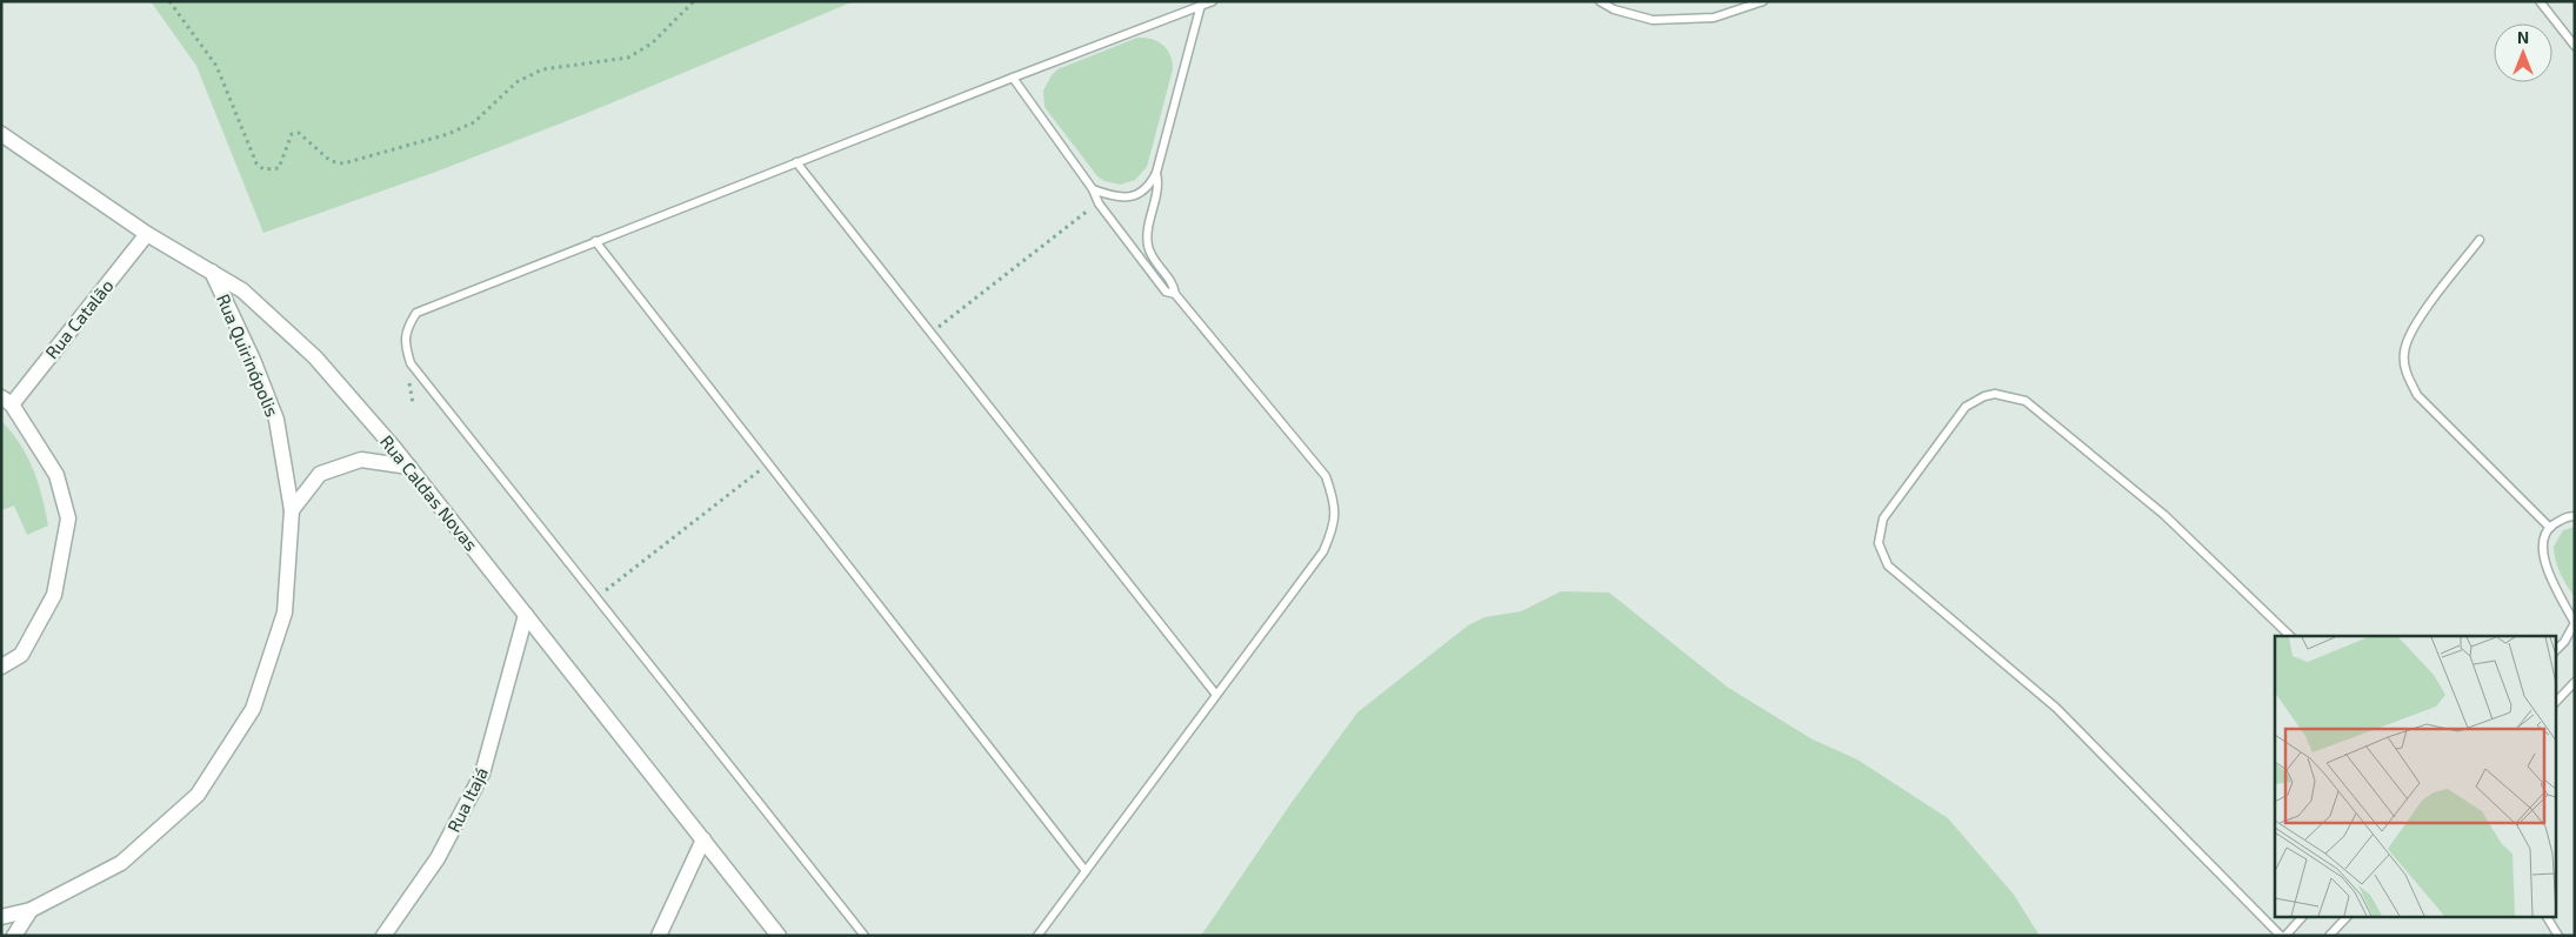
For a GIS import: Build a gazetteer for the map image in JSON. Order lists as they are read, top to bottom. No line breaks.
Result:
{"streets":{"street":["Rua Catalão","Rua Quirinópolis","Rua Caldas Novas","Rua Itajá"]},"crossings":[["Rua Catalão","Rua Caldas Novas"],["Rua Quirinópolis","Rua Caldas Novas"],["Rua Caldas Novas","Rua Itajá"]],"north":"top"}
